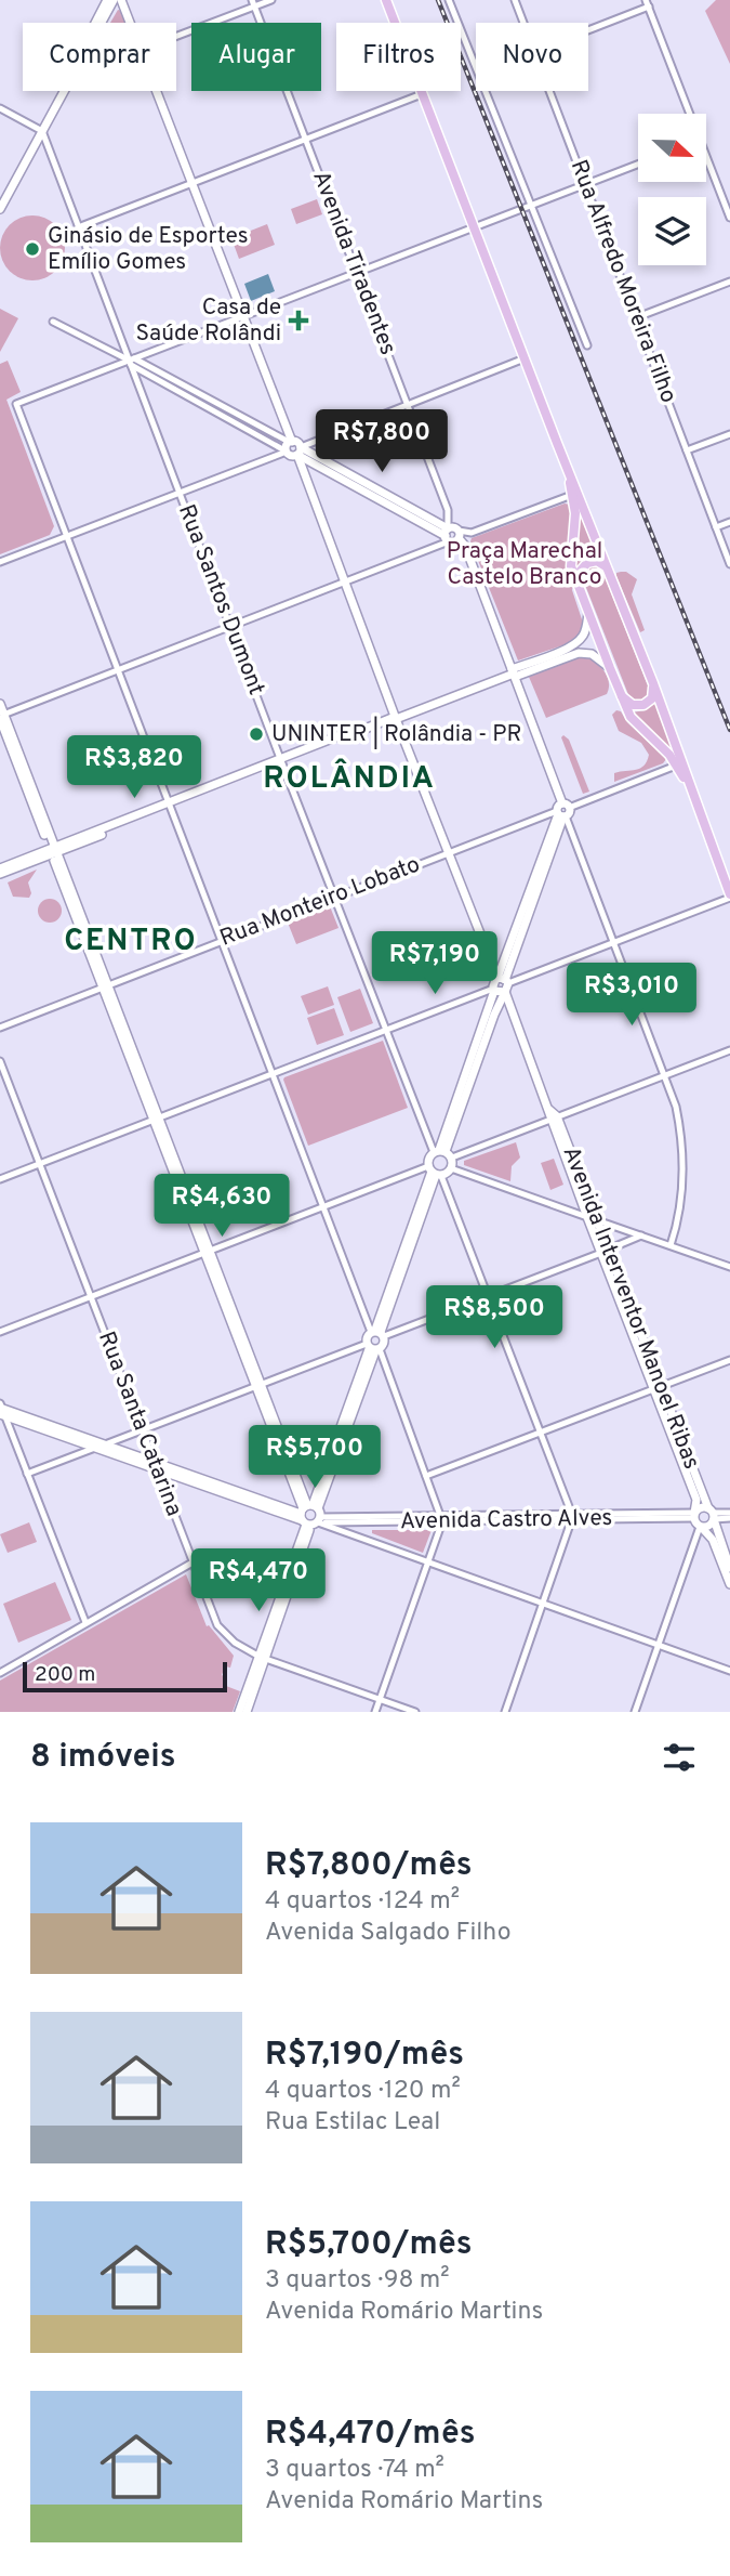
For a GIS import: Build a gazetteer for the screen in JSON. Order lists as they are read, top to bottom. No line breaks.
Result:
{"streets":{"street":["Avenida Tiradentes","Rua Alfredo Moreira Filho","Rua Santos Dumont","Rua Monteiro Lobato","Avenida Interventor Manoel Ribas","Rua Santa Catarina","Avenida Castro Alves"]},"crossings":[["Rua Santos Dumont","Rua Monteiro Lobato"],["Rua Monteiro Lobato","Avenida Interventor Manoel Ribas"],["Avenida Interventor Manoel Ribas","Avenida Castro Alves"],["Rua Santa Catarina","Avenida Castro Alves"]],"districts":["ROLÂNDIA","CENTRO"],"parks":["Praça Marechal Castelo Branco"],"places":{"other":["Ginásio de Esportes Emílio Gomes","UNINTER | Rolândia - PR"],"health":["Casa de Saúde Rolândi"]},"scale_bar":"200 m","north":"right","page":{"chip":["Comprar","Alugar","Filtros","Novo"],"price":["R$7,800","R$3,820","R$7,190","R$3,010","R$4,630","R$8,500","R$5,700","R$4,470"],"scale":"200 m","heading":"8 imóveis","list":[{"name":"R$7,800/mês","note":"4 quartos · 124 m² · Avenida Salgado Filho"},{"name":"R$7,190/mês","note":"4 quartos · 120 m² · Rua Estilac Leal"},{"name":"R$5,700/mês","note":"3 quartos · 98 m² · Avenida Romário Martins"},{"name":"R$4,470/mês","note":"3 quartos · 74 m² · Avenida Romário Martins"}]}}
